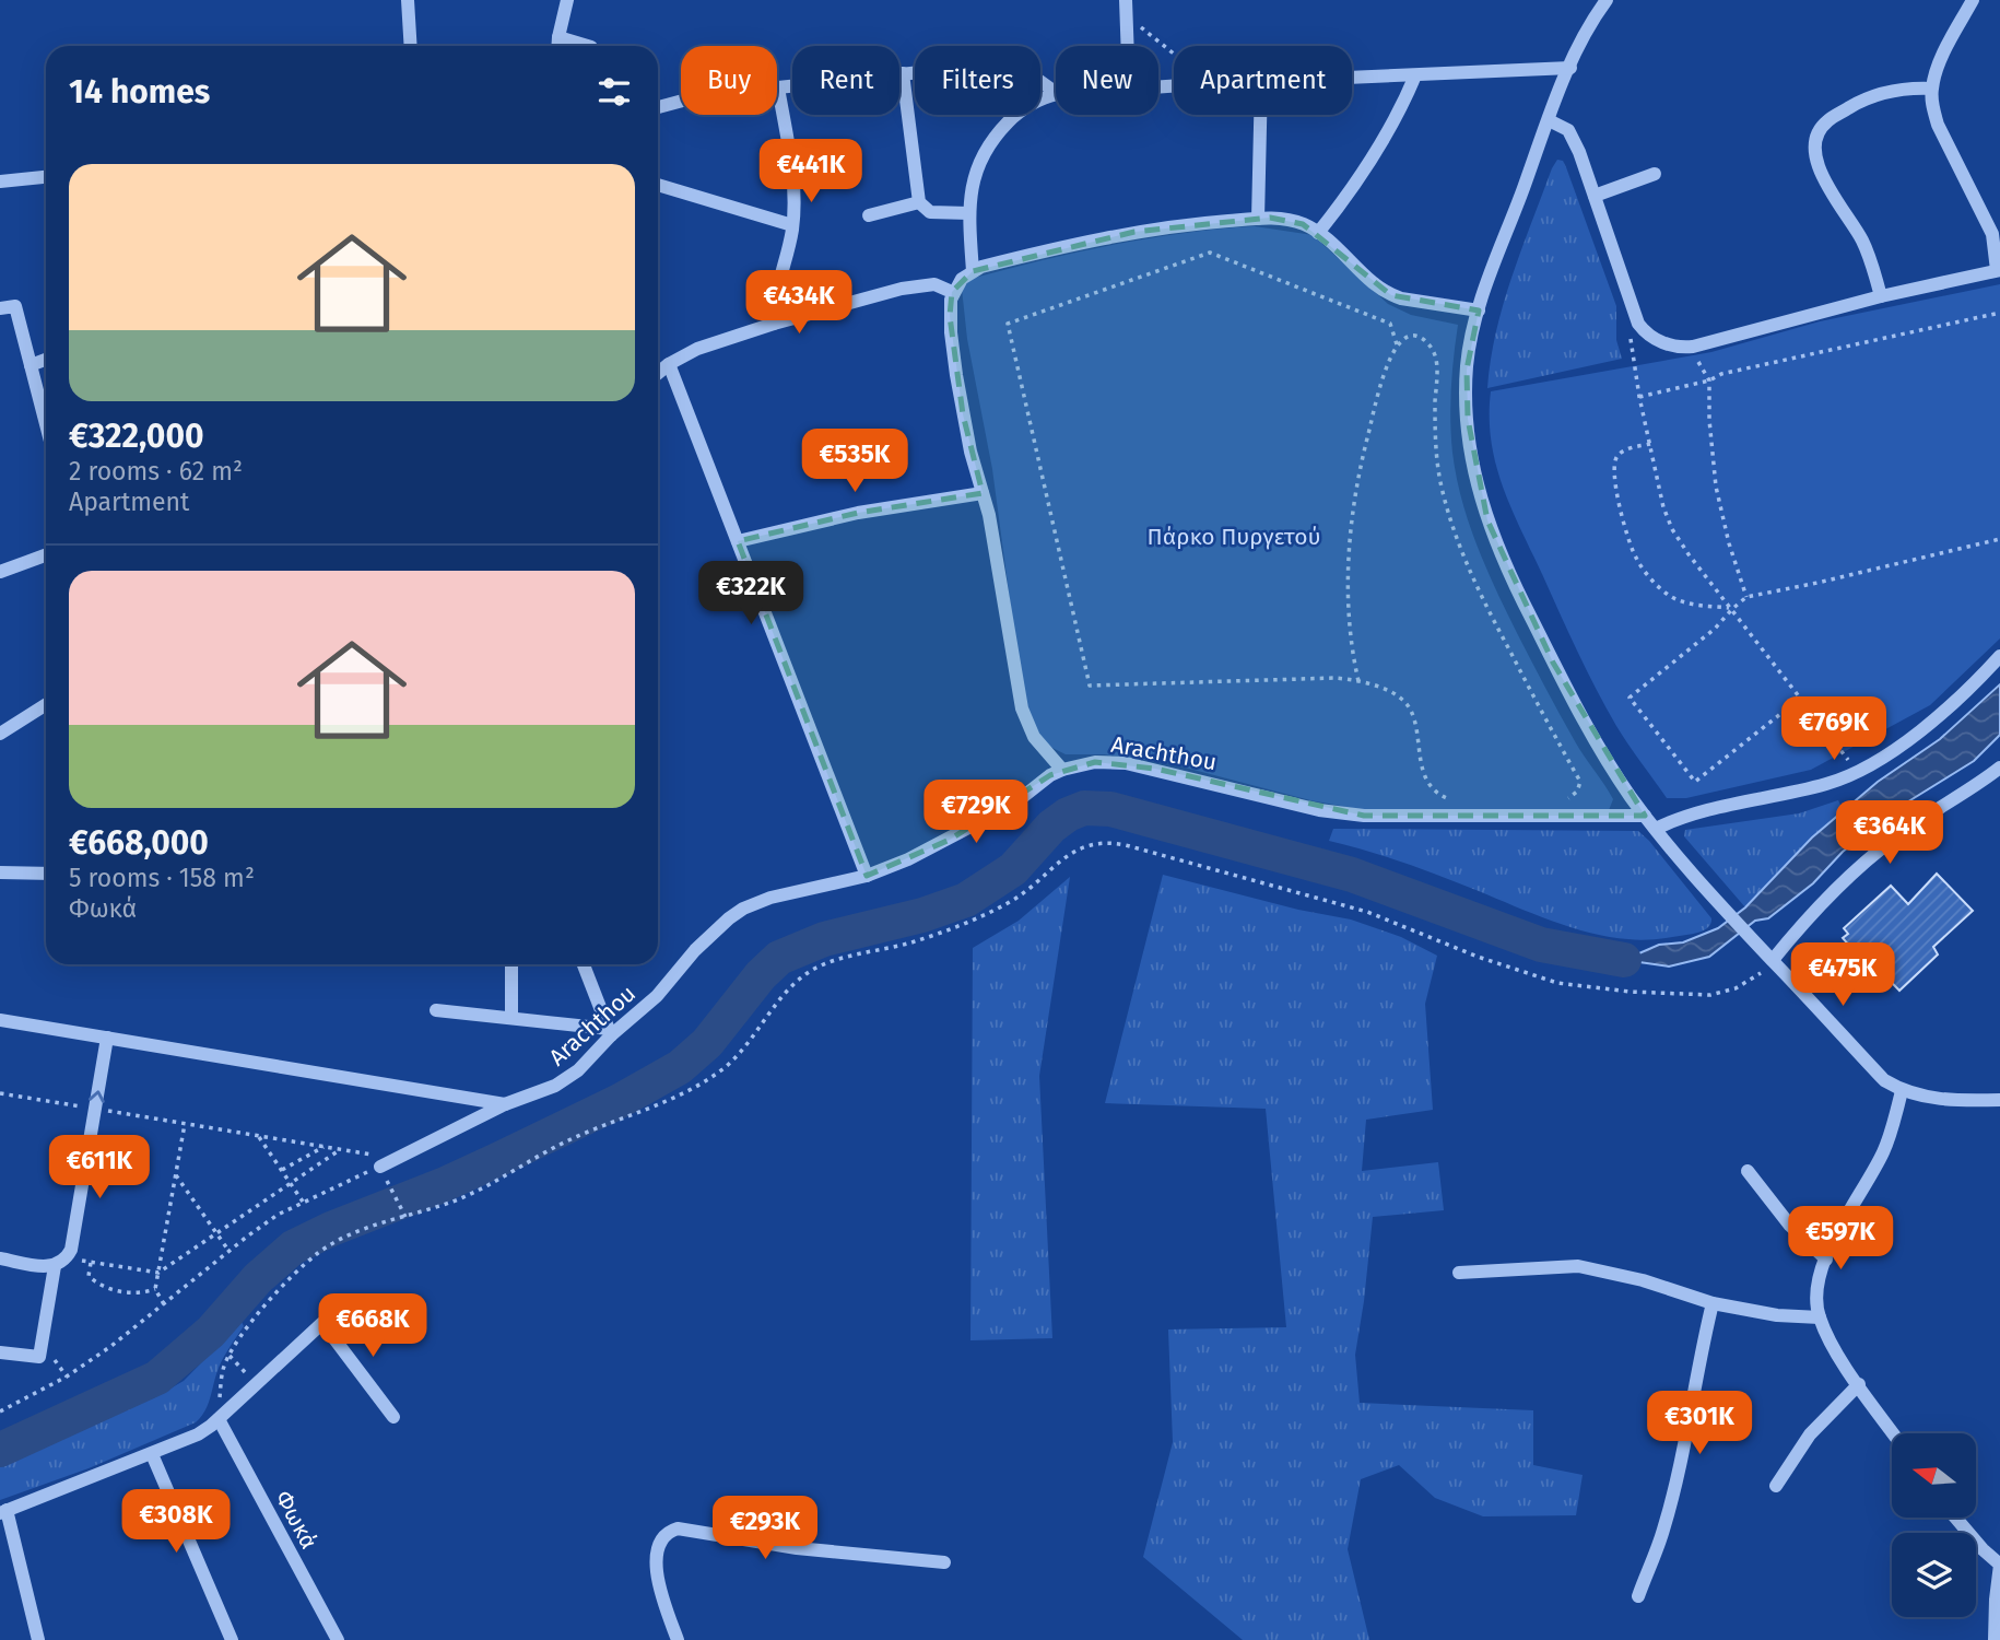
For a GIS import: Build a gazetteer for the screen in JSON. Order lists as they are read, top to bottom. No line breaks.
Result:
{"streets":{"street":["Arachthou","Φωκά"]},"parks":["Πάρκο Πυργετού"],"north":"left","page":{"chip":["Buy","Rent","Filters","New","Apartment"],"heading":"14 homes","list":[{"name":"€322,000","note":"2 rooms · 62 m² · Apartment"},{"name":"€668,000","note":"5 rooms · 158 m² · Φωκά"}],"price":["€441K","€434K","€535K","€322K","€769K","€729K","€364K","€475K","€611K","€597K","€668K","€301K","€308K","€293K"]}}
